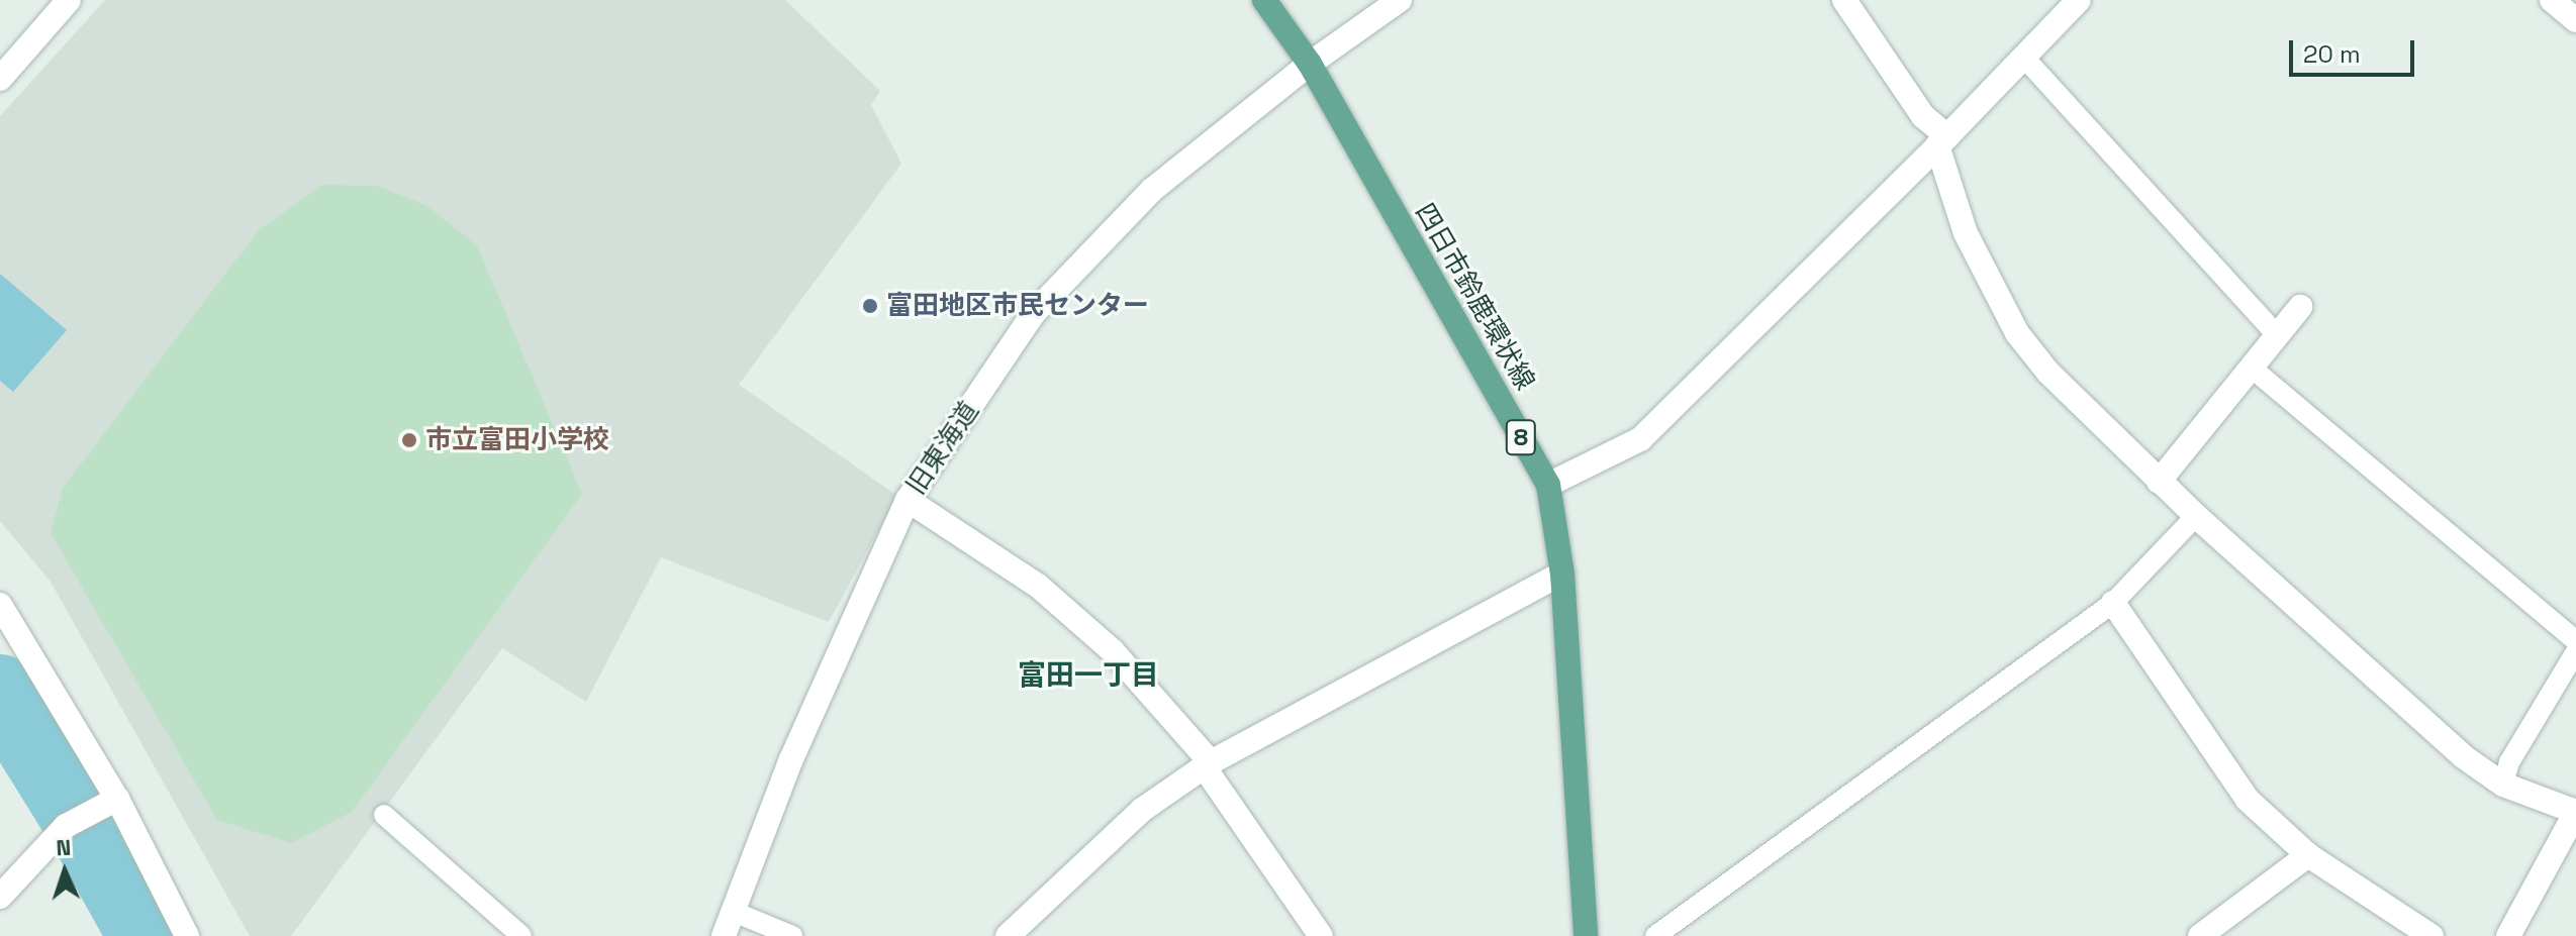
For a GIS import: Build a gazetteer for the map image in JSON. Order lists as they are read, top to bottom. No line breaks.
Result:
{"streets":{"main road":["四日市鈴鹿環状線","8"],"street":["旧東海道"]},"crossings":[["四日市鈴鹿環状線","旧東海道"]],"districts":["富田一丁目"],"places":["富田地区市民センター","市立富田小学校"],"scale_bar":"20 m","north":"top"}
